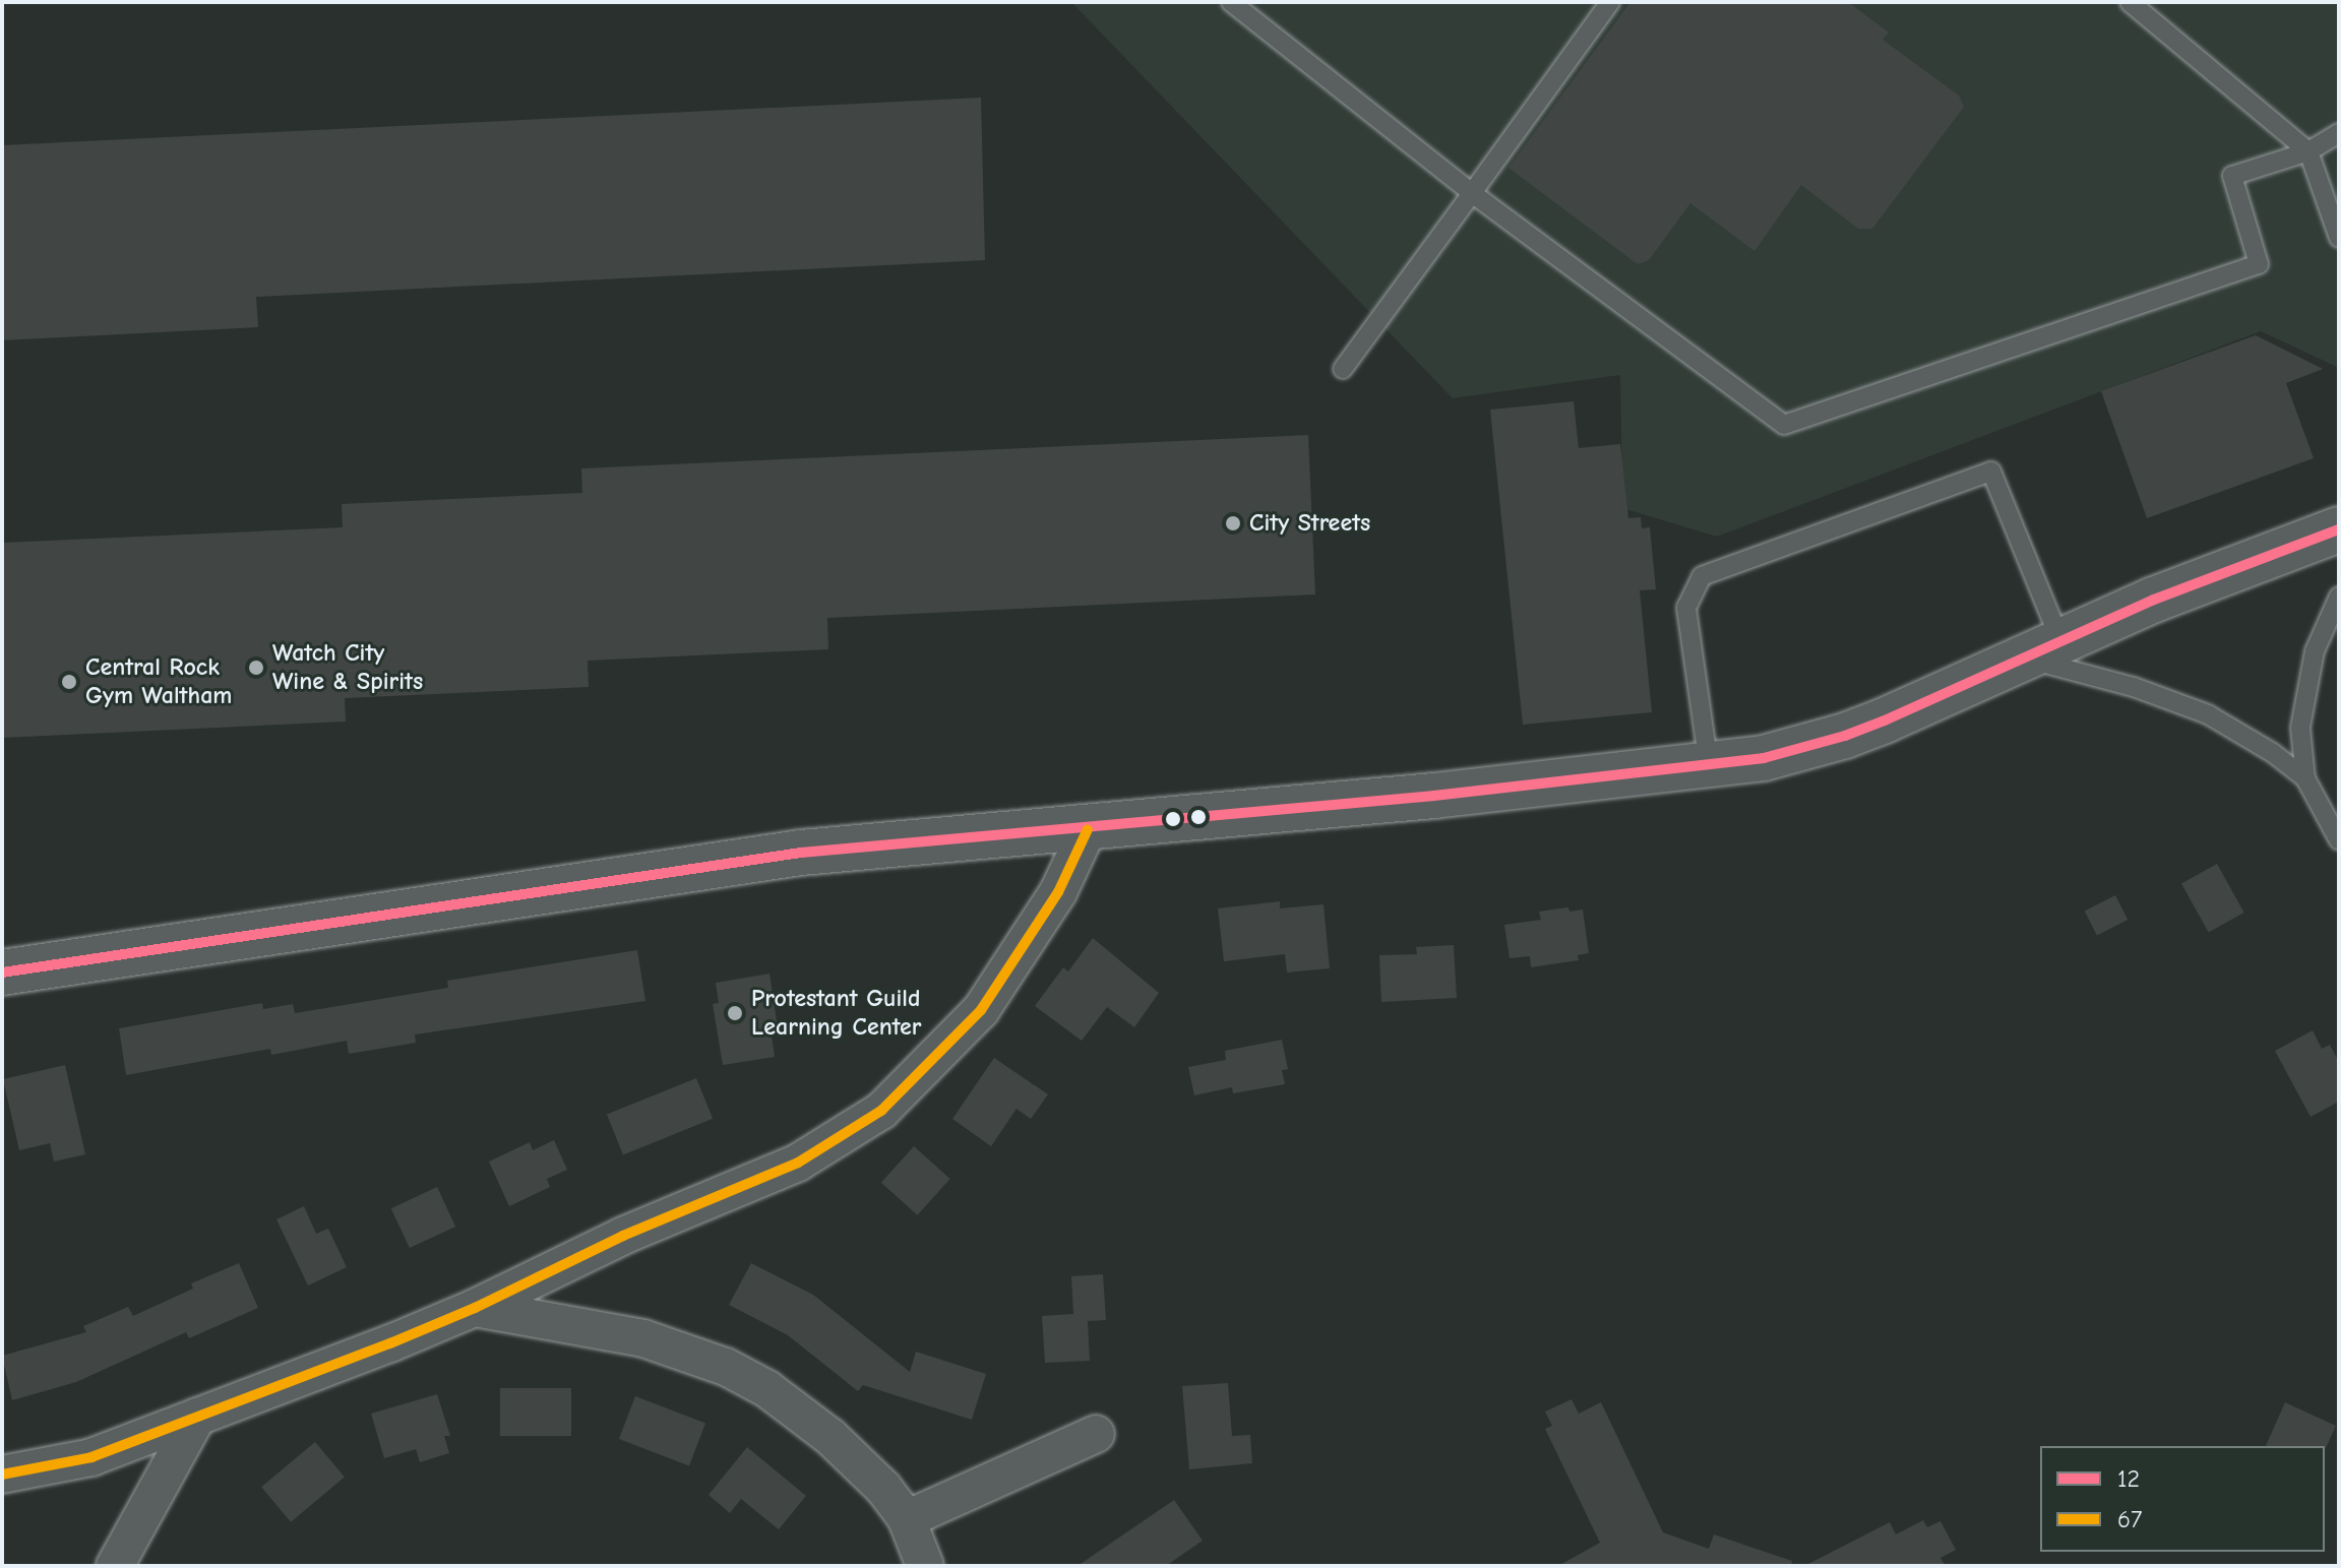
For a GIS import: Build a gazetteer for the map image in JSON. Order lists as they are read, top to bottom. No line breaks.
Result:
{"places":["City Streets","Watch City Wine & Spirits","Central Rock Gym Waltham","Protestant Guild Learning Center"],"lines":["transit line 12","transit line 67"],"legend":["12","67"]}
